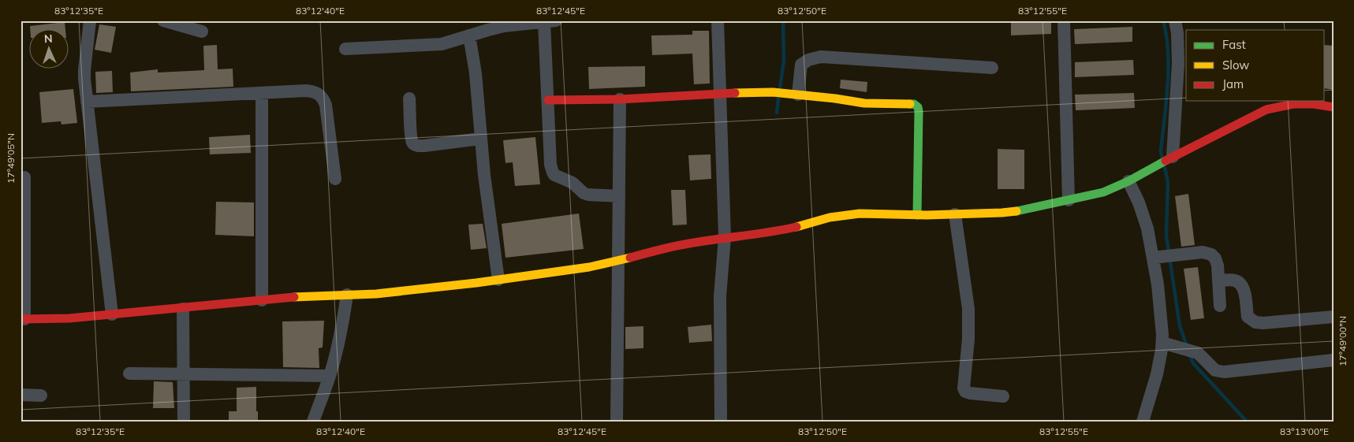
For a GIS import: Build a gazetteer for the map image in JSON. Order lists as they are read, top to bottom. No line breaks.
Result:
{"legend":["Fast","Slow","Jam"],"north":"top","coordinates":["83°12'35\"E","83°12'40\"E","83°12'45\"E","83°12'50\"E","83°12'55\"E","17°49'05\"N","17°49'00\"N","83°13'00\"E"]}
